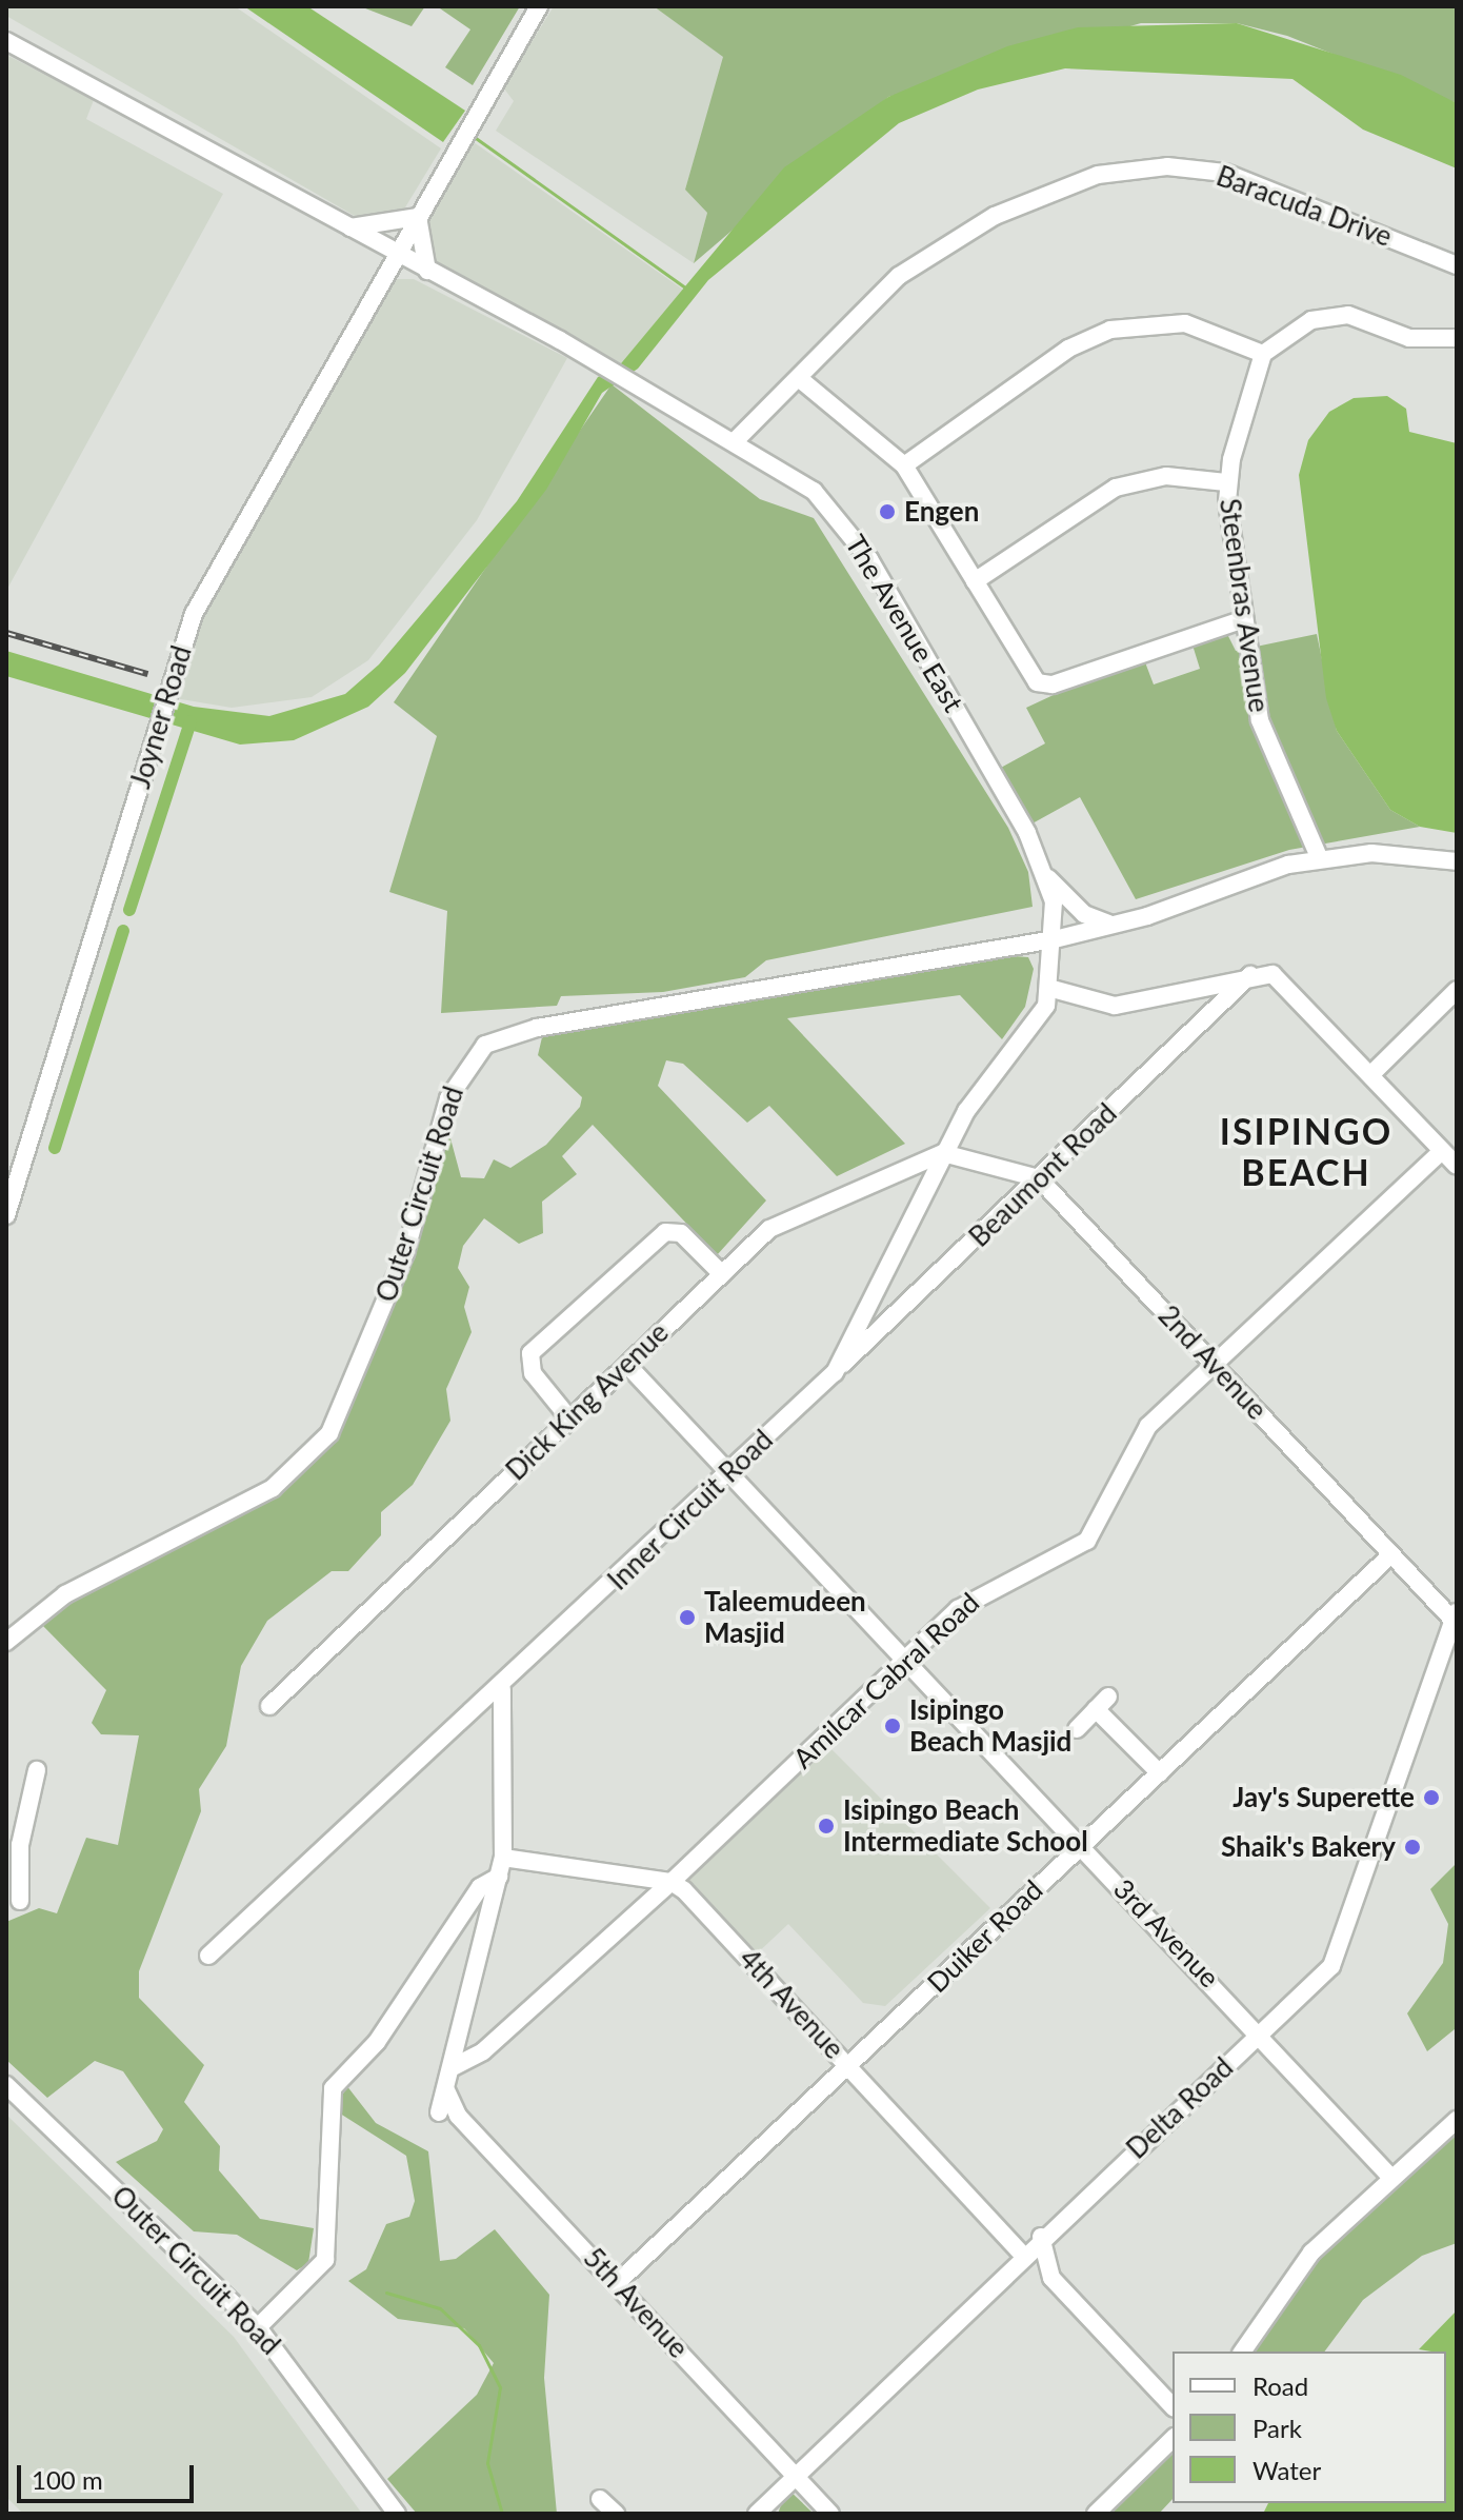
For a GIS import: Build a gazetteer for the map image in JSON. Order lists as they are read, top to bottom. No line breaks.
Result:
{"streets":{"street":["Baracuda Drive","Steenbras Avenue","The Avenue East","Joyner Road","Beaumont Road","Outer Circuit Road","2nd Avenue","Dick King Avenue","Inner Circuit Road","Amilcar Cabral Road","3rd Avenue","Duiker Road","4th Avenue","Delta Road","5th Avenue"]},"crossings":[["Baracuda Drive","The Avenue East"],["Steenbras Avenue","Outer Circuit Road"],["The Avenue East","Joyner Road"],["The Avenue East","Outer Circuit Road"],["The Avenue East","Inner Circuit Road"],["Beaumont Road","2nd Avenue"],["Beaumont Road","Inner Circuit Road"],["Outer Circuit Road","Inner Circuit Road"],["2nd Avenue","Amilcar Cabral Road"],["2nd Avenue","Duiker Road"],["2nd Avenue","Delta Road"],["Dick King Avenue","Inner Circuit Road"],["Dick King Avenue","3rd Avenue"],["Inner Circuit Road","3rd Avenue"],["Amilcar Cabral Road","3rd Avenue"],["Amilcar Cabral Road","4th Avenue"],["3rd Avenue","Duiker Road"],["3rd Avenue","Delta Road"],["Duiker Road","4th Avenue"],["Duiker Road","5th Avenue"],["4th Avenue","Delta Road"],["Delta Road","5th Avenue"]],"districts":["ISIPINGO BEACH"],"places":["Engen","Taleemudeen Masjid","Isipingo Beach Masjid","Jay's Superette","Isipingo Beach Intermediate School","Shaik's Bakery"],"legend":["Road","Park","Water"],"scale_bar":"100 m"}
